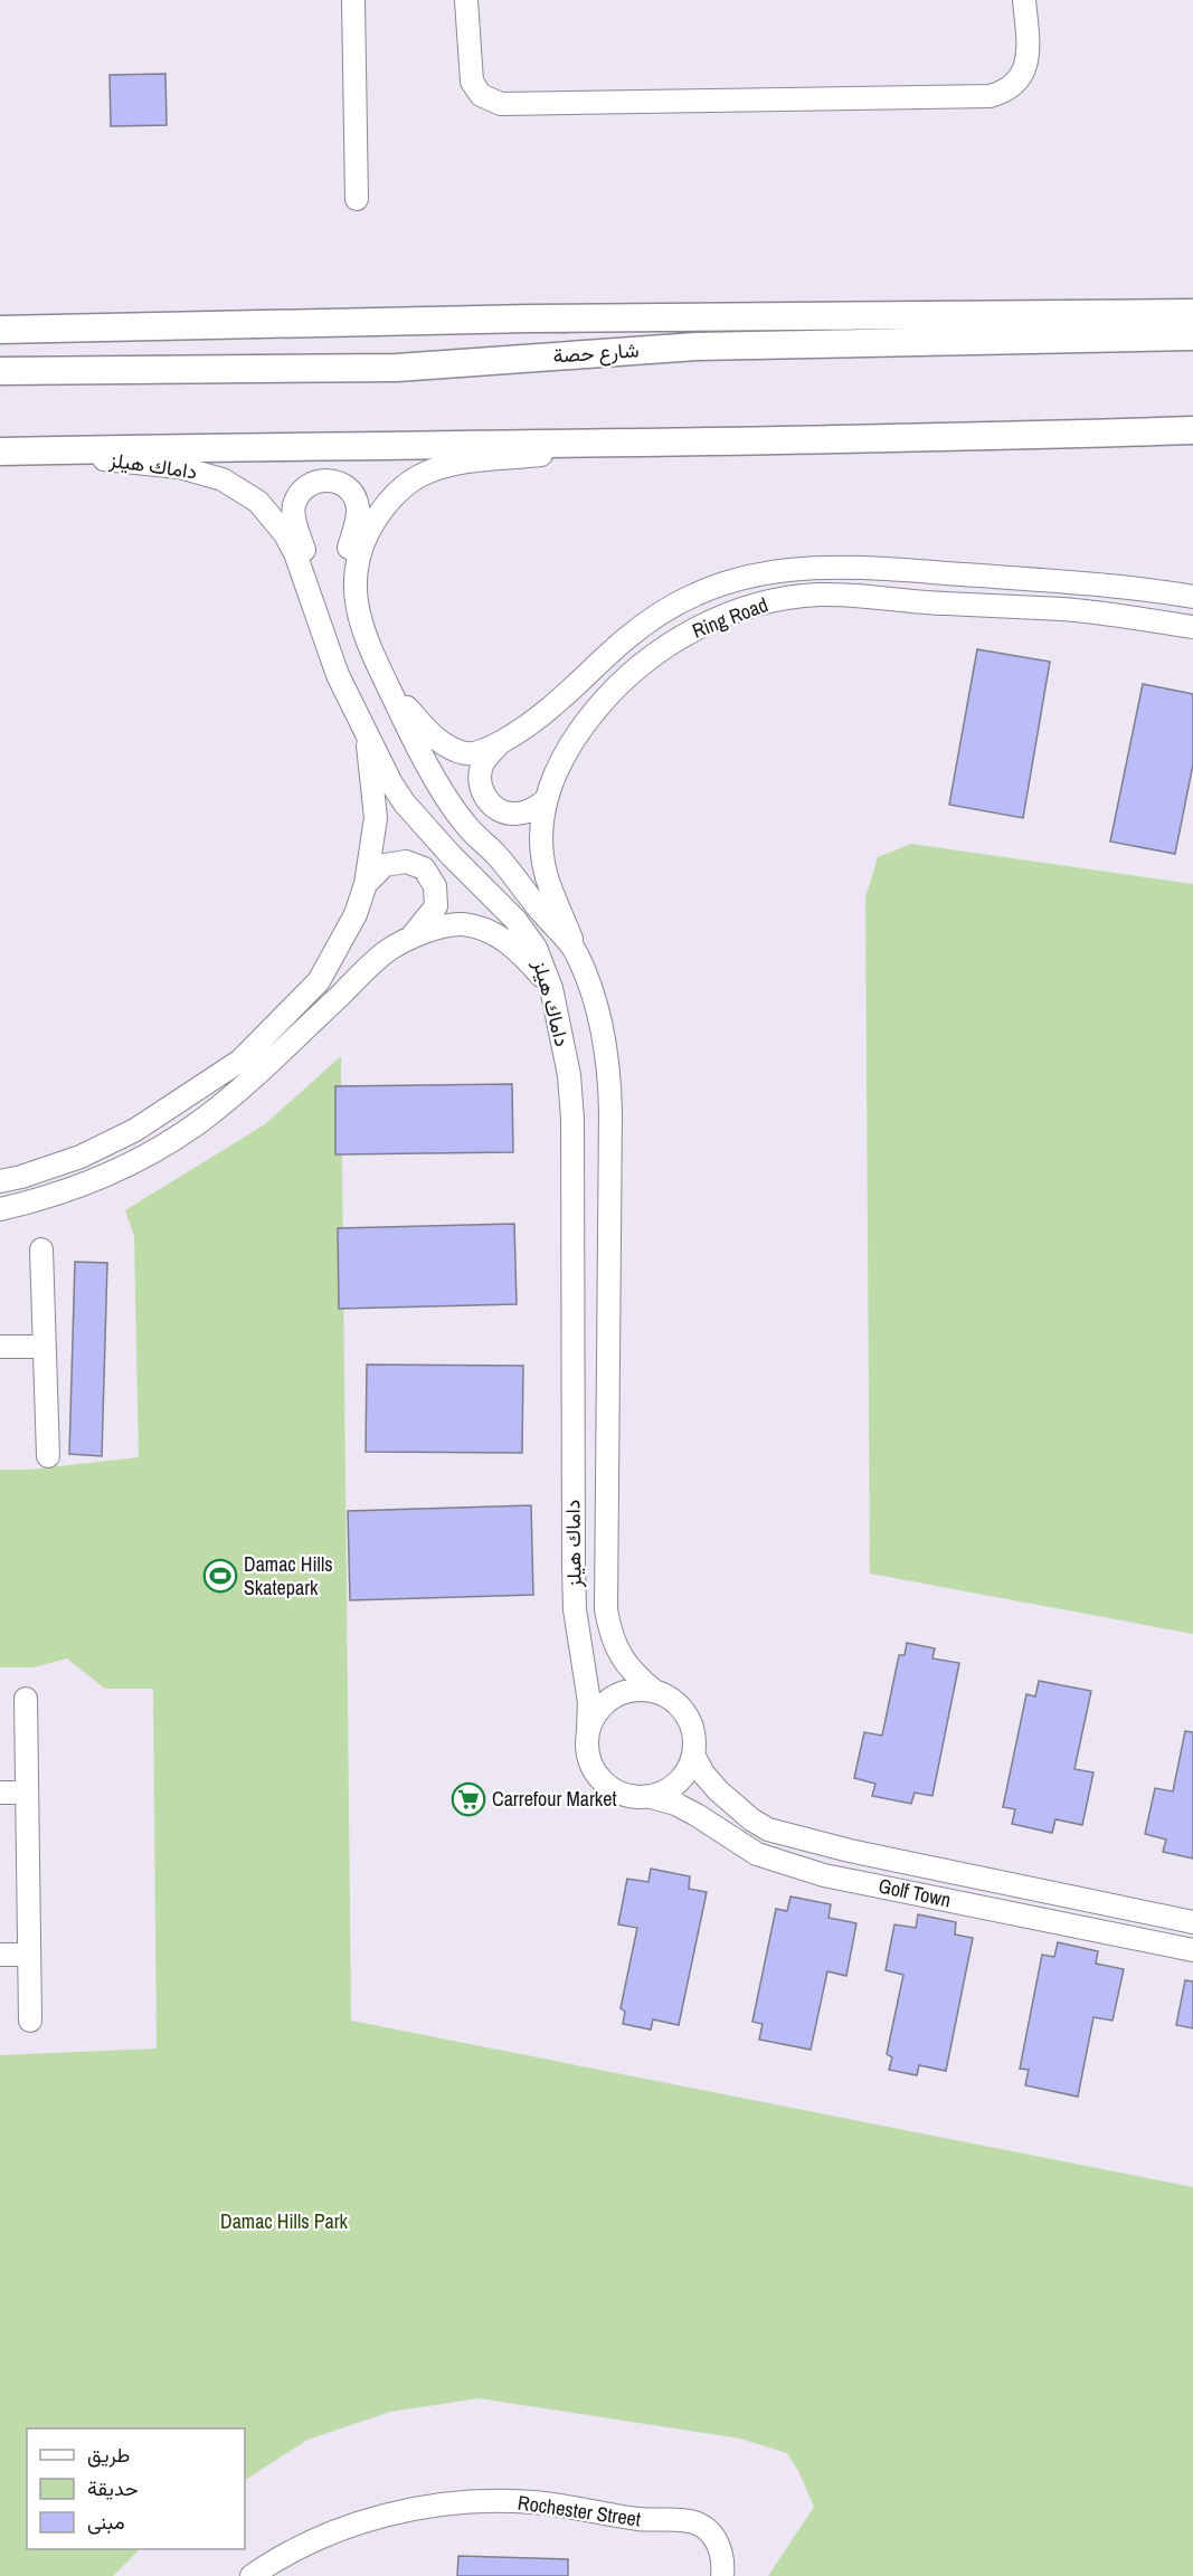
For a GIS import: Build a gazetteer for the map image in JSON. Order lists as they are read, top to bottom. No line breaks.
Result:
{"streets":{"main road":["شارع حصة"],"street":["داماك هيلز","Ring Road","Golf Town","Rochester Street"]},"crossings":[["داماك هيلز","Ring Road"],["داماك هيلز","Golf Town"]],"parks":["Damac Hills Park"],"places":{"sports":["Damac Hills Skatepark"],"supermarket":["Carrefour Market"]},"legend":["طريق","حديقة","مبنى"]}
